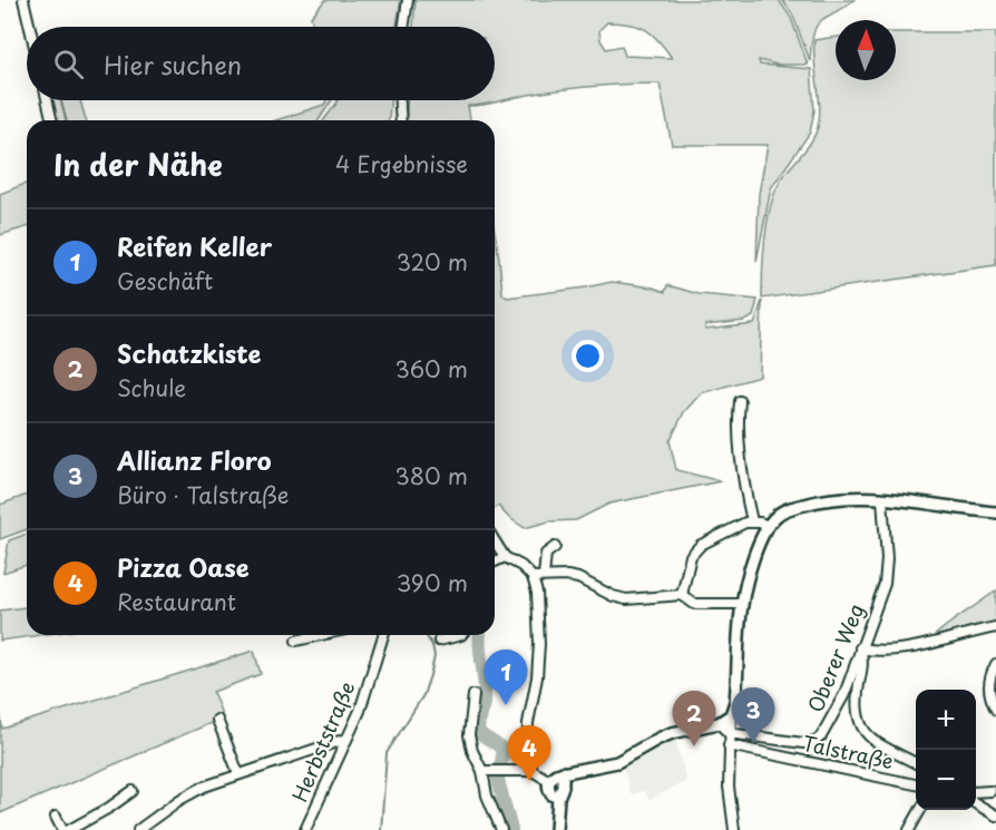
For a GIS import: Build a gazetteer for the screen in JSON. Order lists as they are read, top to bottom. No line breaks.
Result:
{"streets":{"street":["Oberer Weg","Herbststraße","Talstraße"]},"north":"top","page":{"search":"Hier suchen","heading":["In der Nähe","4 Ergebnisse"],"list":[{"mark":"1","name":"Reifen Keller","note":"Geschäft","value":"320 m"},{"mark":"2","name":"Schatzkiste","note":"Schule","value":"360 m"},{"mark":"3","name":"Allianz Floro","note":"Büro · Talstraße","value":"380 m"},{"mark":"4","name":"Pizza Oase","note":"Restaurant","value":"390 m"}],"pins":["1","3","2","4"],"map_buttons":["+","−"]}}
